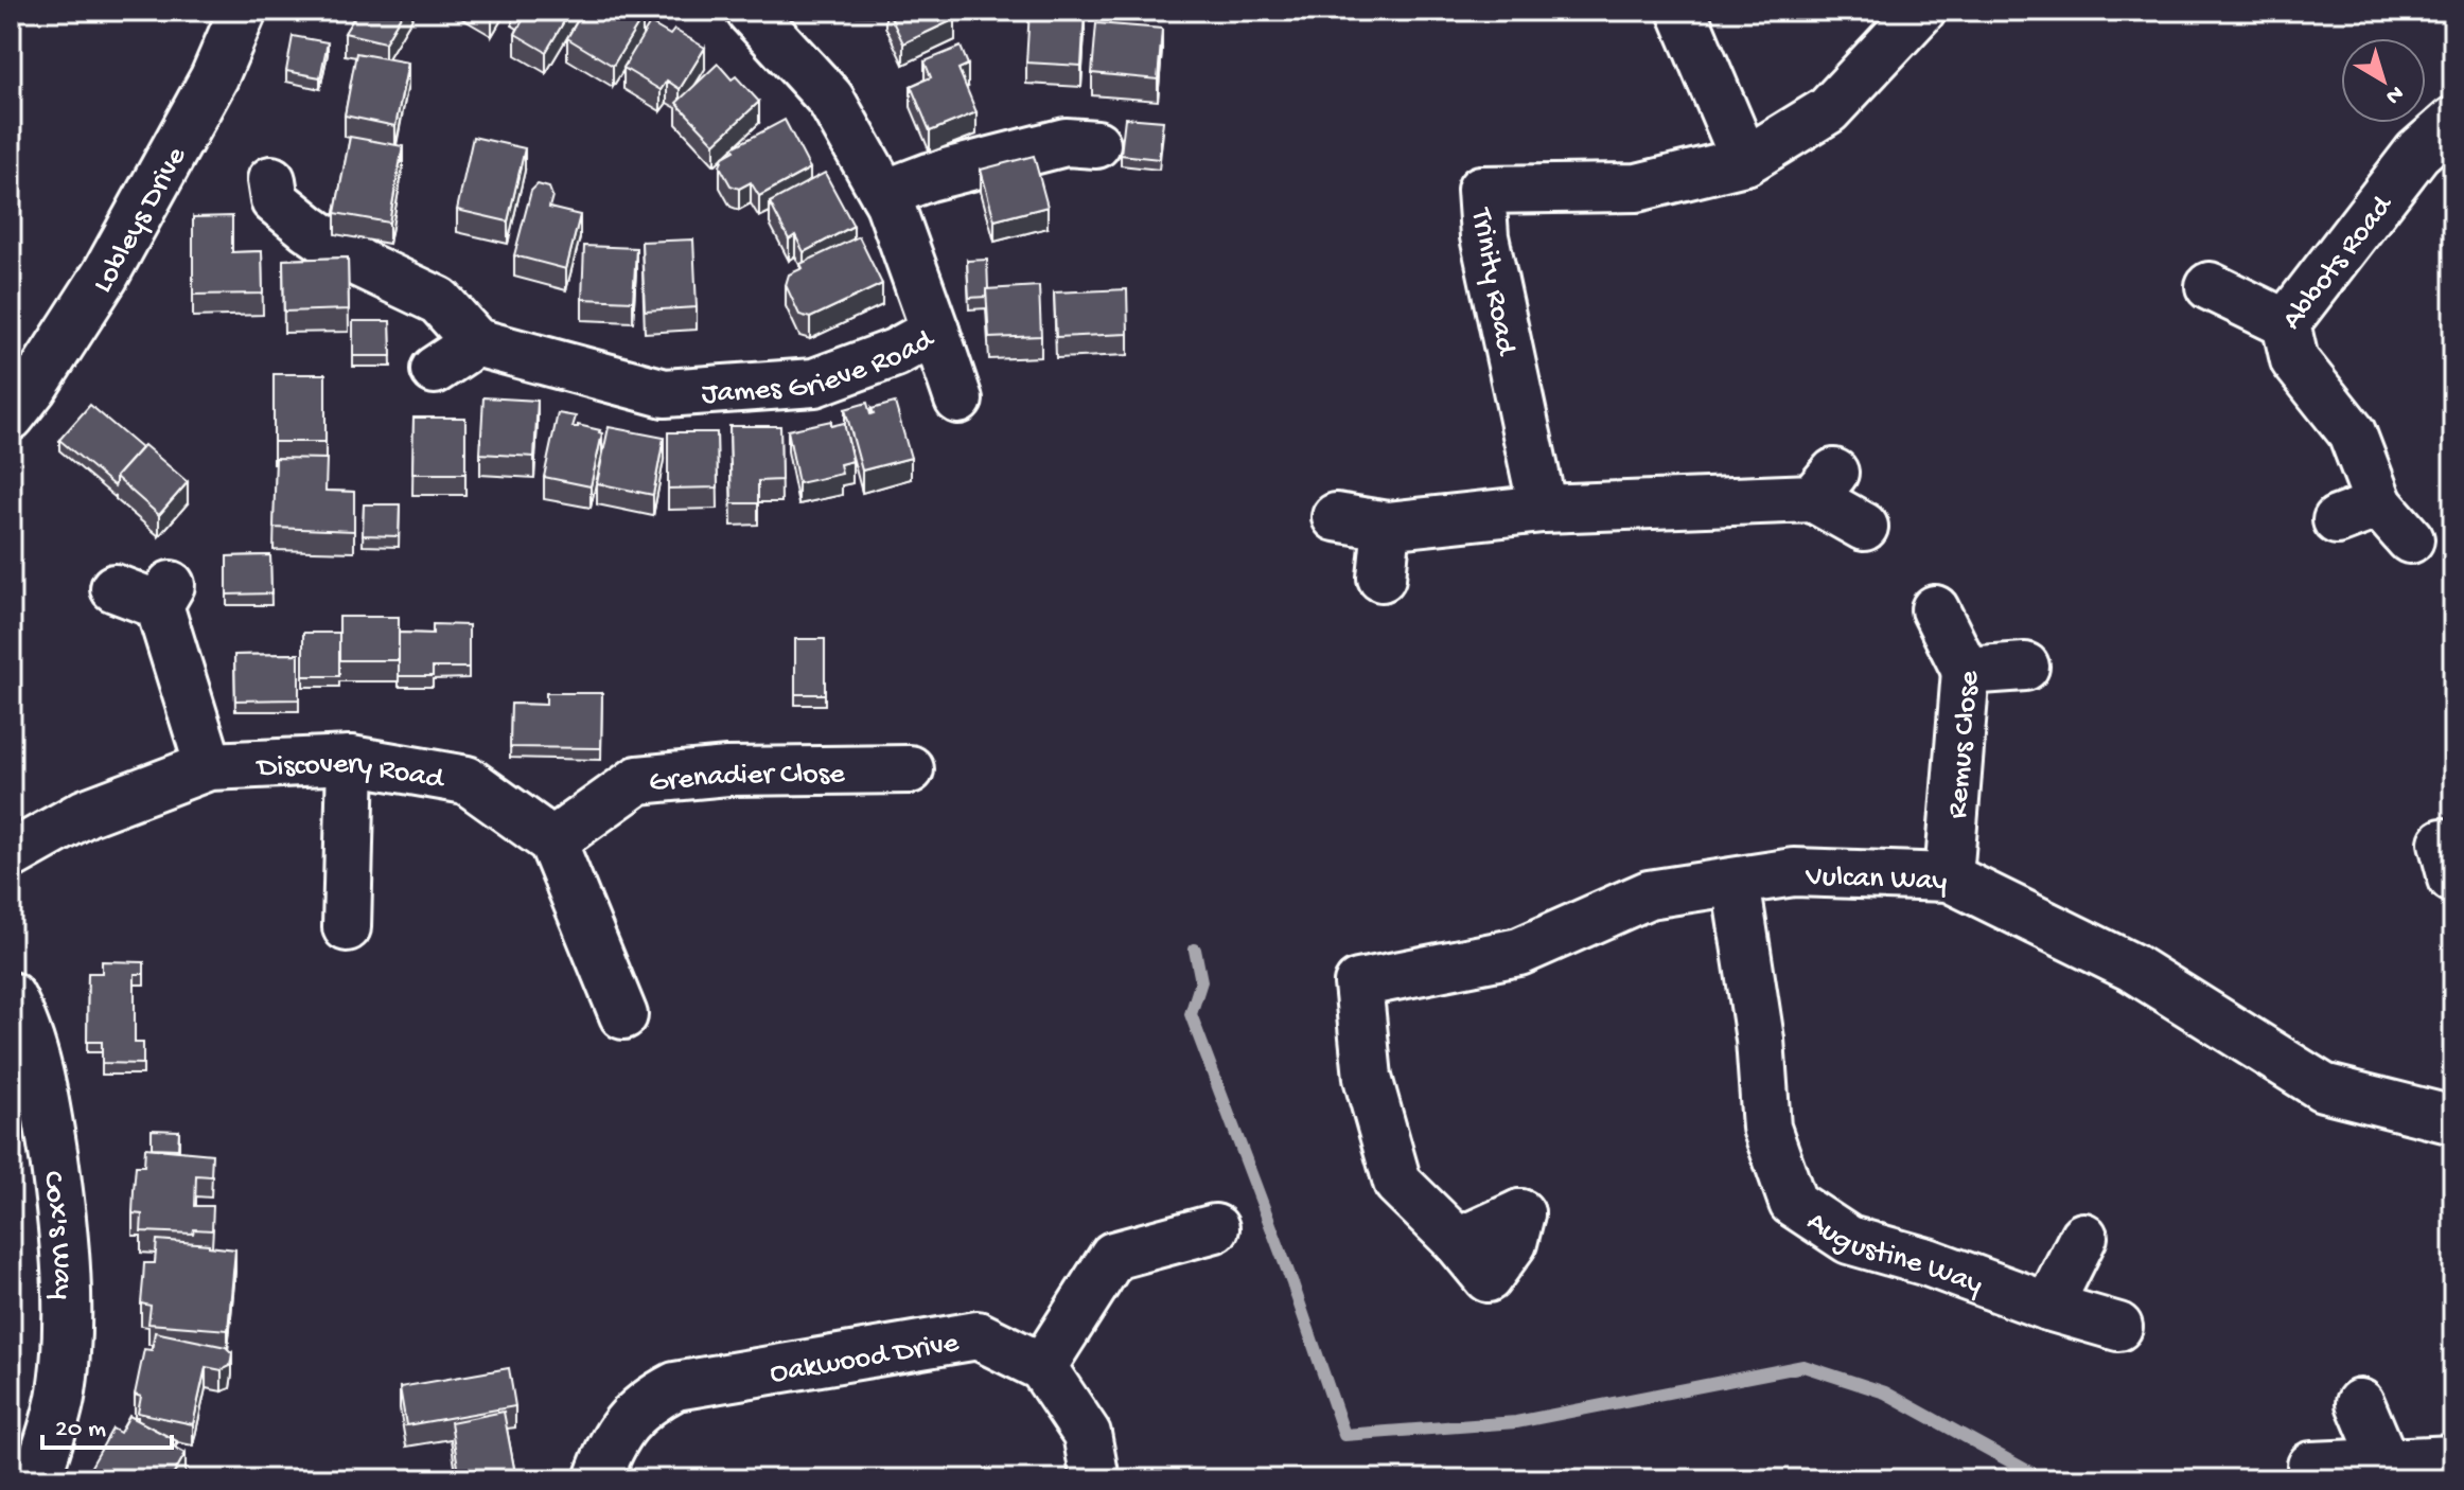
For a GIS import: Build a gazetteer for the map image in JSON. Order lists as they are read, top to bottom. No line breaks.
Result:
{"streets":{"street":["Lobleys Drive","Abbots Road","Trinity Road","James Grieve Road","Remus Close","Discovery Road","Grenadier Close","Vulcan Way","Cox's Way","Augustine Way","Oakwood Drive"]},"crossings":[["Remus Close","Vulcan Way"],["Discovery Road","Grenadier Close"],["Vulcan Way","Augustine Way"]],"scale_bar":"20 m","north":"bottom right"}
